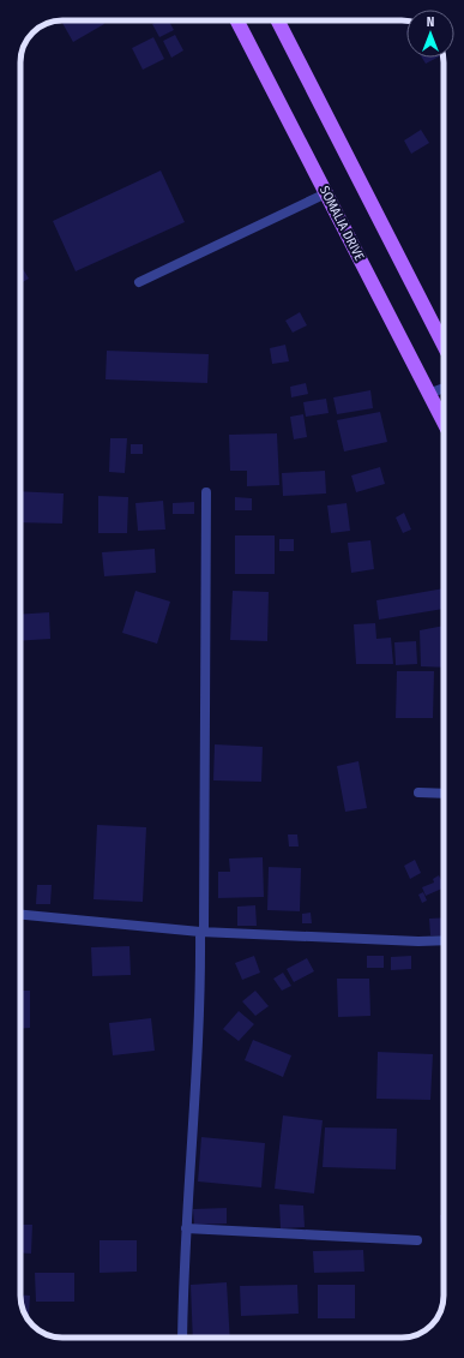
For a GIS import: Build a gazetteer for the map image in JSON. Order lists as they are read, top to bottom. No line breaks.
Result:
{"streets":{"main road":["SOMALIA DRIVE"]},"north":"top"}
